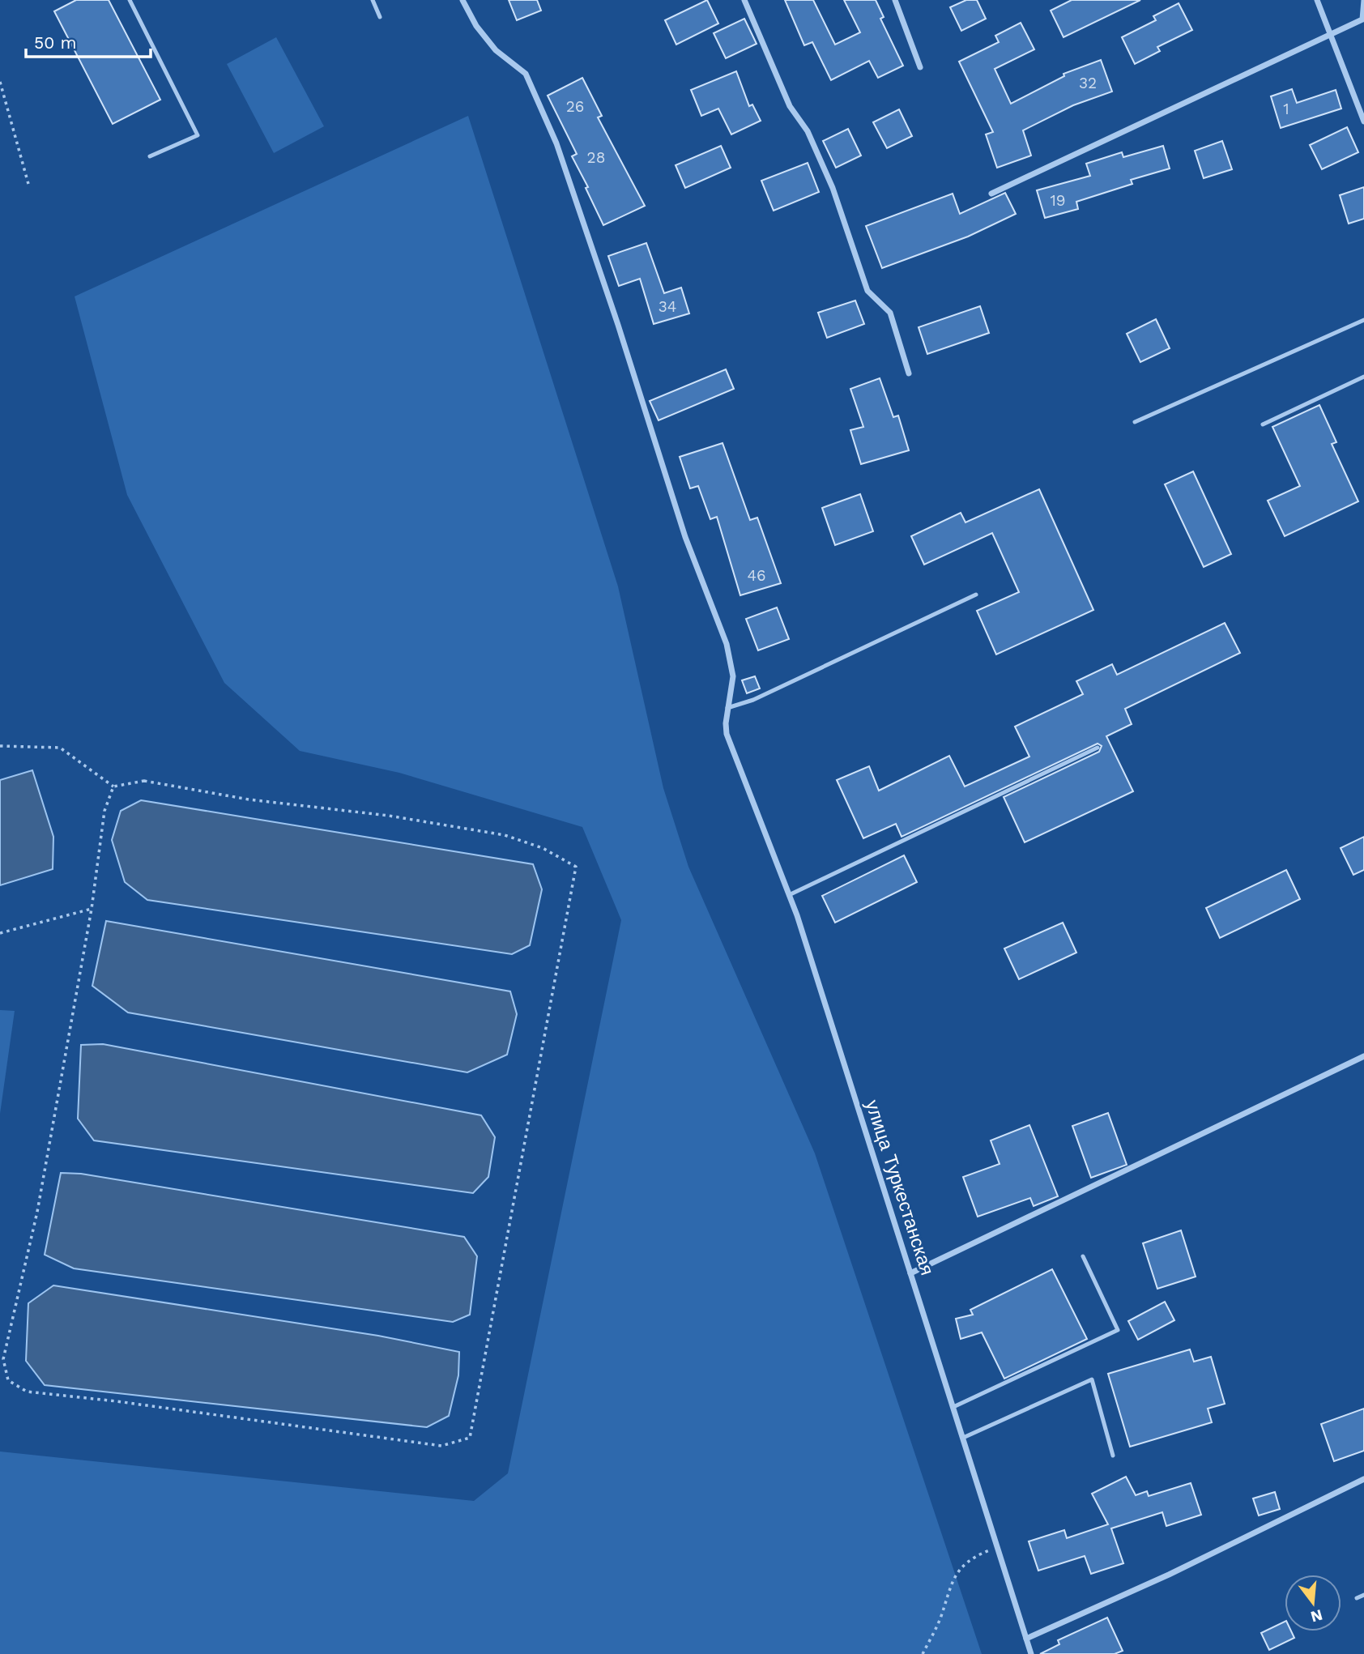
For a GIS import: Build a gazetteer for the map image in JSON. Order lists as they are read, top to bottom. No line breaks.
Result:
{"streets":{"street":["улица Туркестанская"]},"house_numbers":["32","26","1","28","19","34","46"],"scale_bar":"50 m","north":"bottom"}
